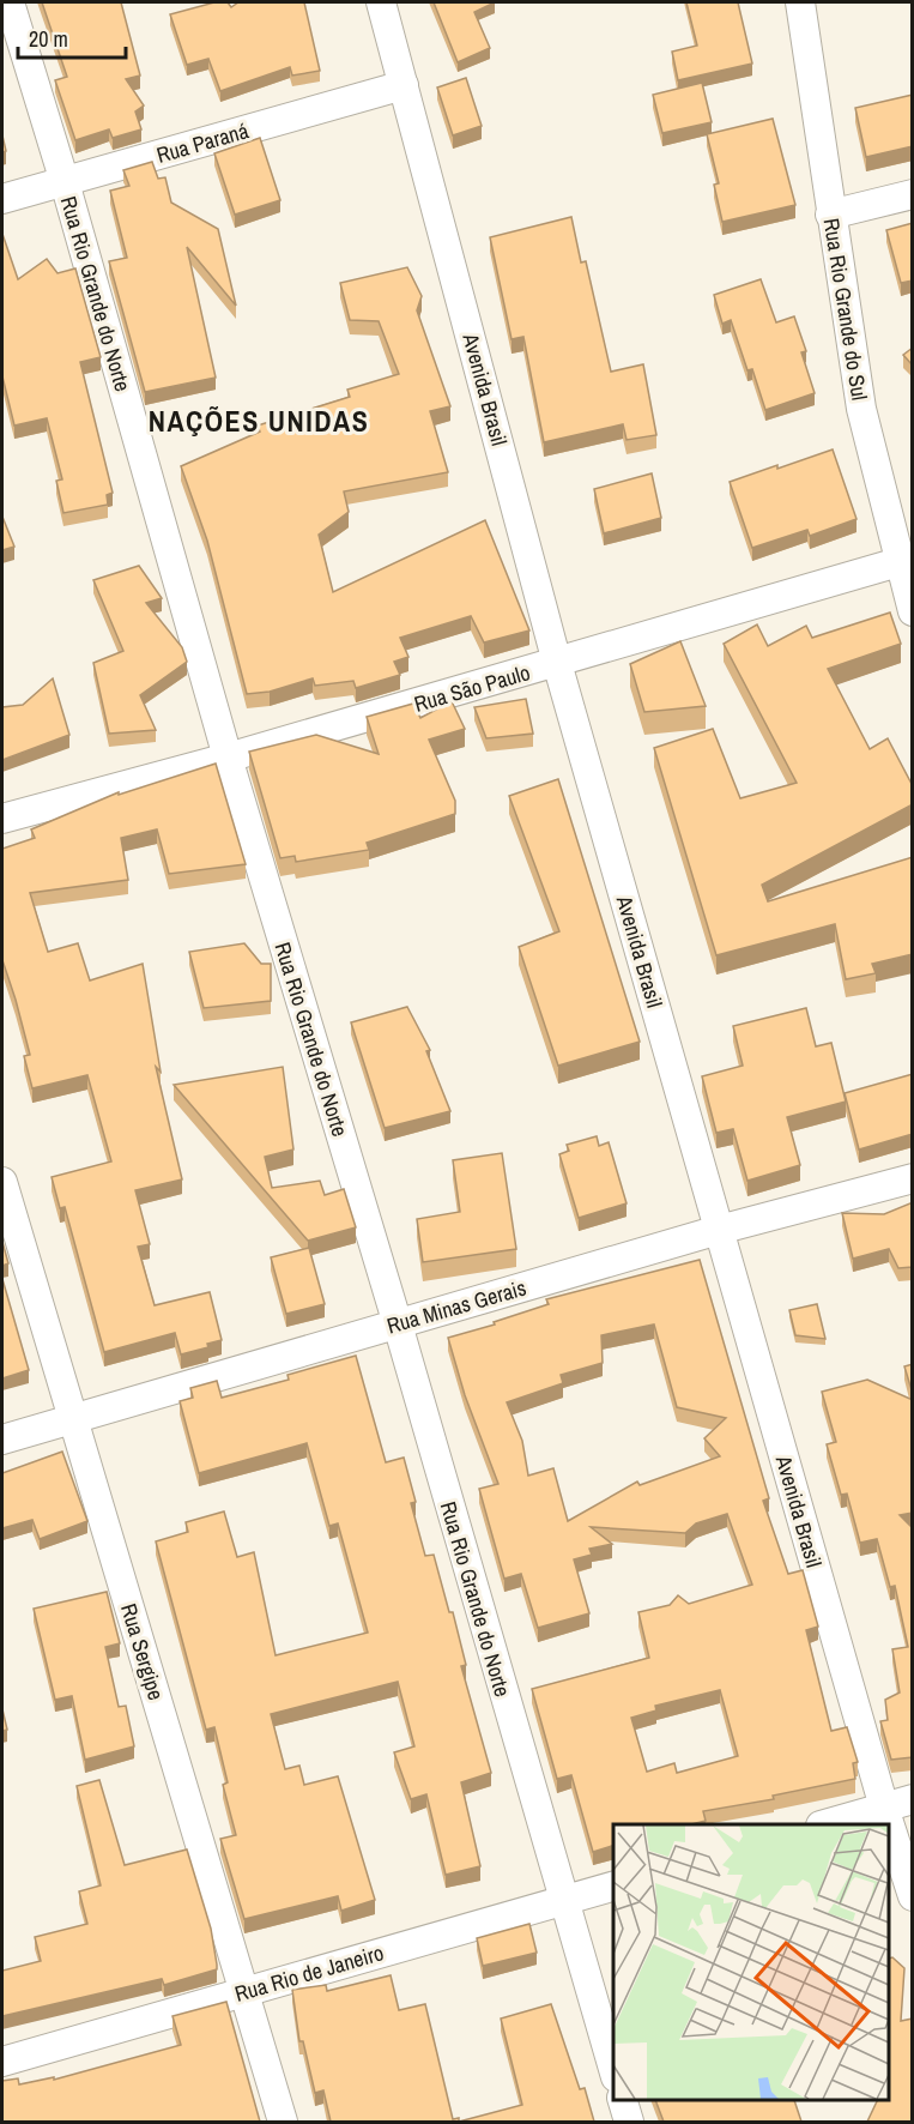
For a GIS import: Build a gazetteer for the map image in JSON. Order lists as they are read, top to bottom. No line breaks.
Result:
{"streets":{"street":["Rua Paraná","Rua Rio Grande do Norte","Rua Rio Grande do Sul","Avenida Brasil","Rua São Paulo","Rua Minas Gerais","Rua Sergipe","Rua Rio de Janeiro"]},"crossings":[["Rua Paraná","Rua Rio Grande do Norte"],["Rua Paraná","Avenida Brasil"],["Rua Rio Grande do Norte","Rua São Paulo"],["Rua Rio Grande do Norte","Rua Minas Gerais"],["Rua Rio Grande do Norte","Rua Rio de Janeiro"],["Rua Rio Grande do Sul","Rua São Paulo"],["Avenida Brasil","Rua São Paulo"],["Avenida Brasil","Rua Minas Gerais"],["Rua Minas Gerais","Rua Sergipe"],["Rua Sergipe","Rua Rio de Janeiro"]],"districts":["NAÇÕES UNIDAS"],"scale_bar":"20 m"}
